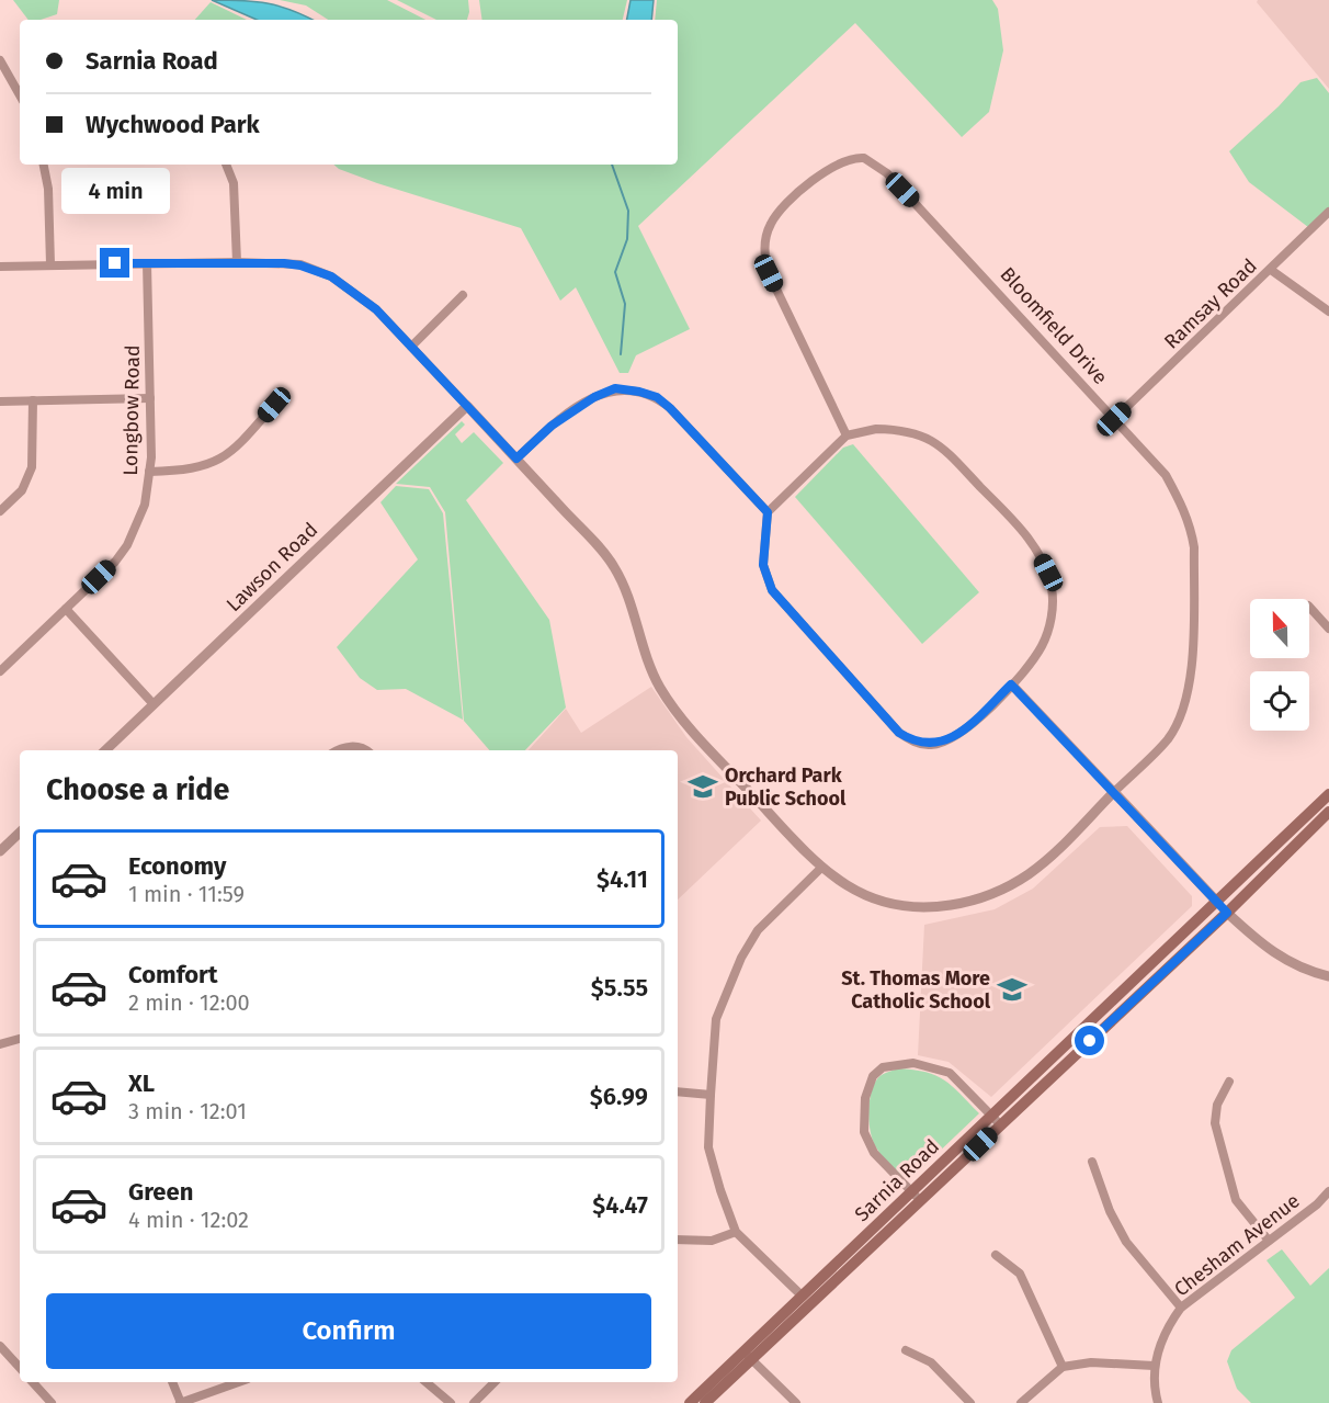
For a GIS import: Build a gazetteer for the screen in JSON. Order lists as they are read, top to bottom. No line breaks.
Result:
{"streets":{"main road":["Sarnia Road"],"street":["Ramsay Road","Bloomfield Drive","Longbow Road","Lawson Road","Chesham Avenue"]},"crossings":[["Ramsay Road","Bloomfield Drive"],["Bloomfield Drive","Lawson Road"]],"places":{"school or university":["Orchard Park Public School","St. Thomas More Catholic School"]},"north":"top","page":{"banner":["Sarnia Road","Wychwood Park"],"bubble":"4 min","heading":"Choose a ride","list":[{"name":"Economy","note":"1 min · 11:59","value":"$4.11"},{"name":"Comfort","note":"2 min · 12:00","value":"$5.55"},{"name":"XL","note":"3 min · 12:01","value":"$6.99"},{"name":"Green","note":"4 min · 12:02","value":"$4.47"}],"buttons":"Confirm"}}
